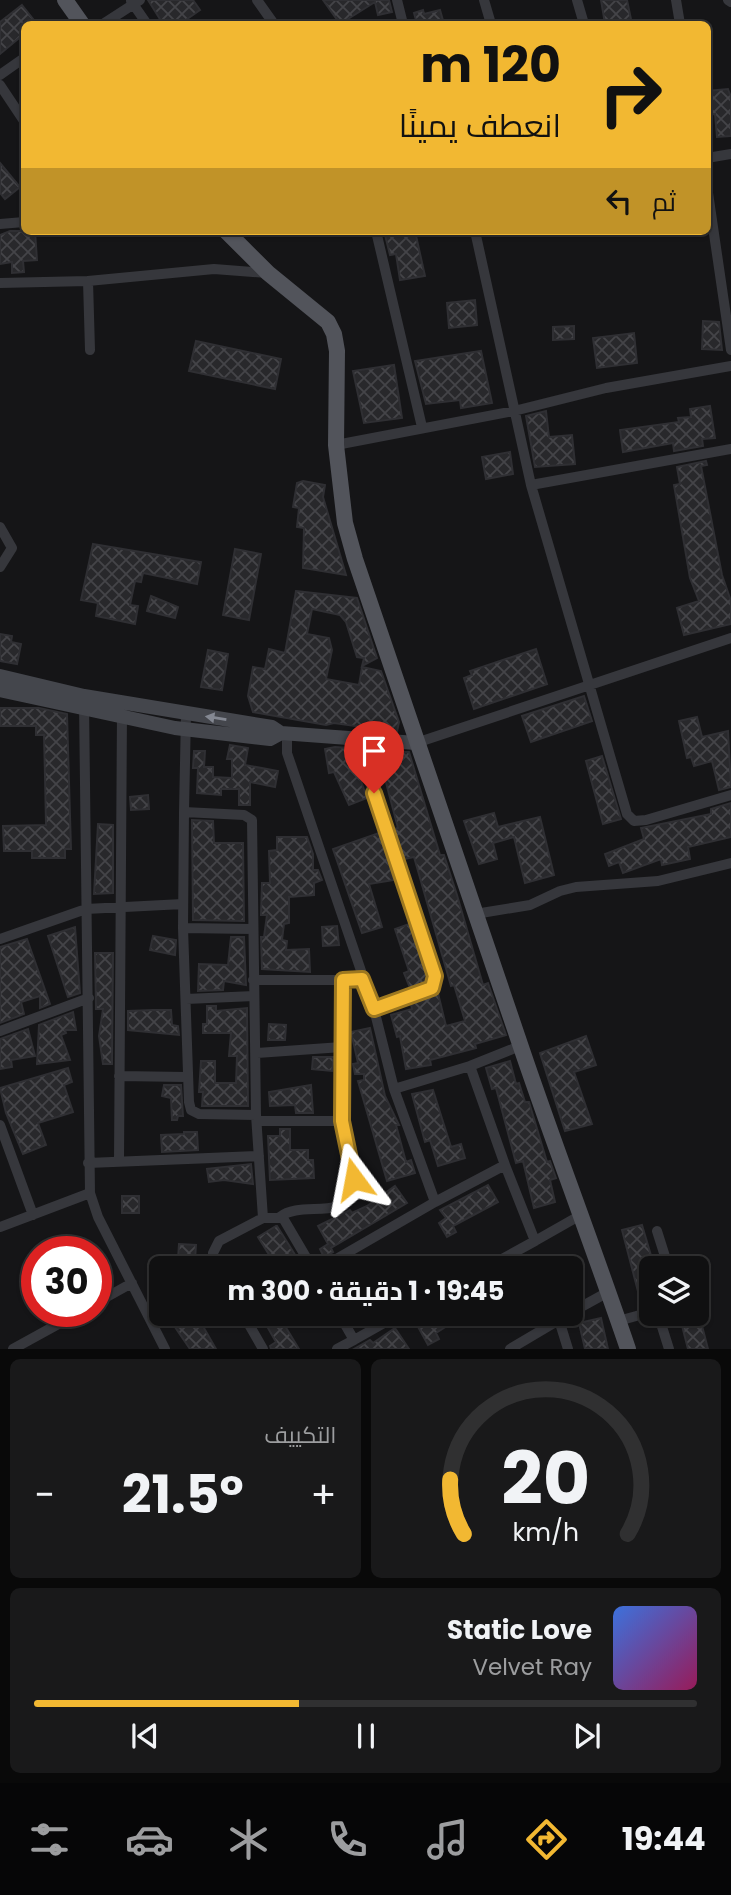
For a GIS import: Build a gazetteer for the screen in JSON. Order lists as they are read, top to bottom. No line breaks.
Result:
{"page":{"turn":["120 m","انعطف يمينًا"],"then":"ثم","limit":"30","trip":"19:45 · 1 دقيقة · 300 m","tile":"التكييف","heat":["−","21.5°","+"],"song":["Static Love","Velvet Ray"],"tabs":"19:44","gauge":["20","km/h"]}}
